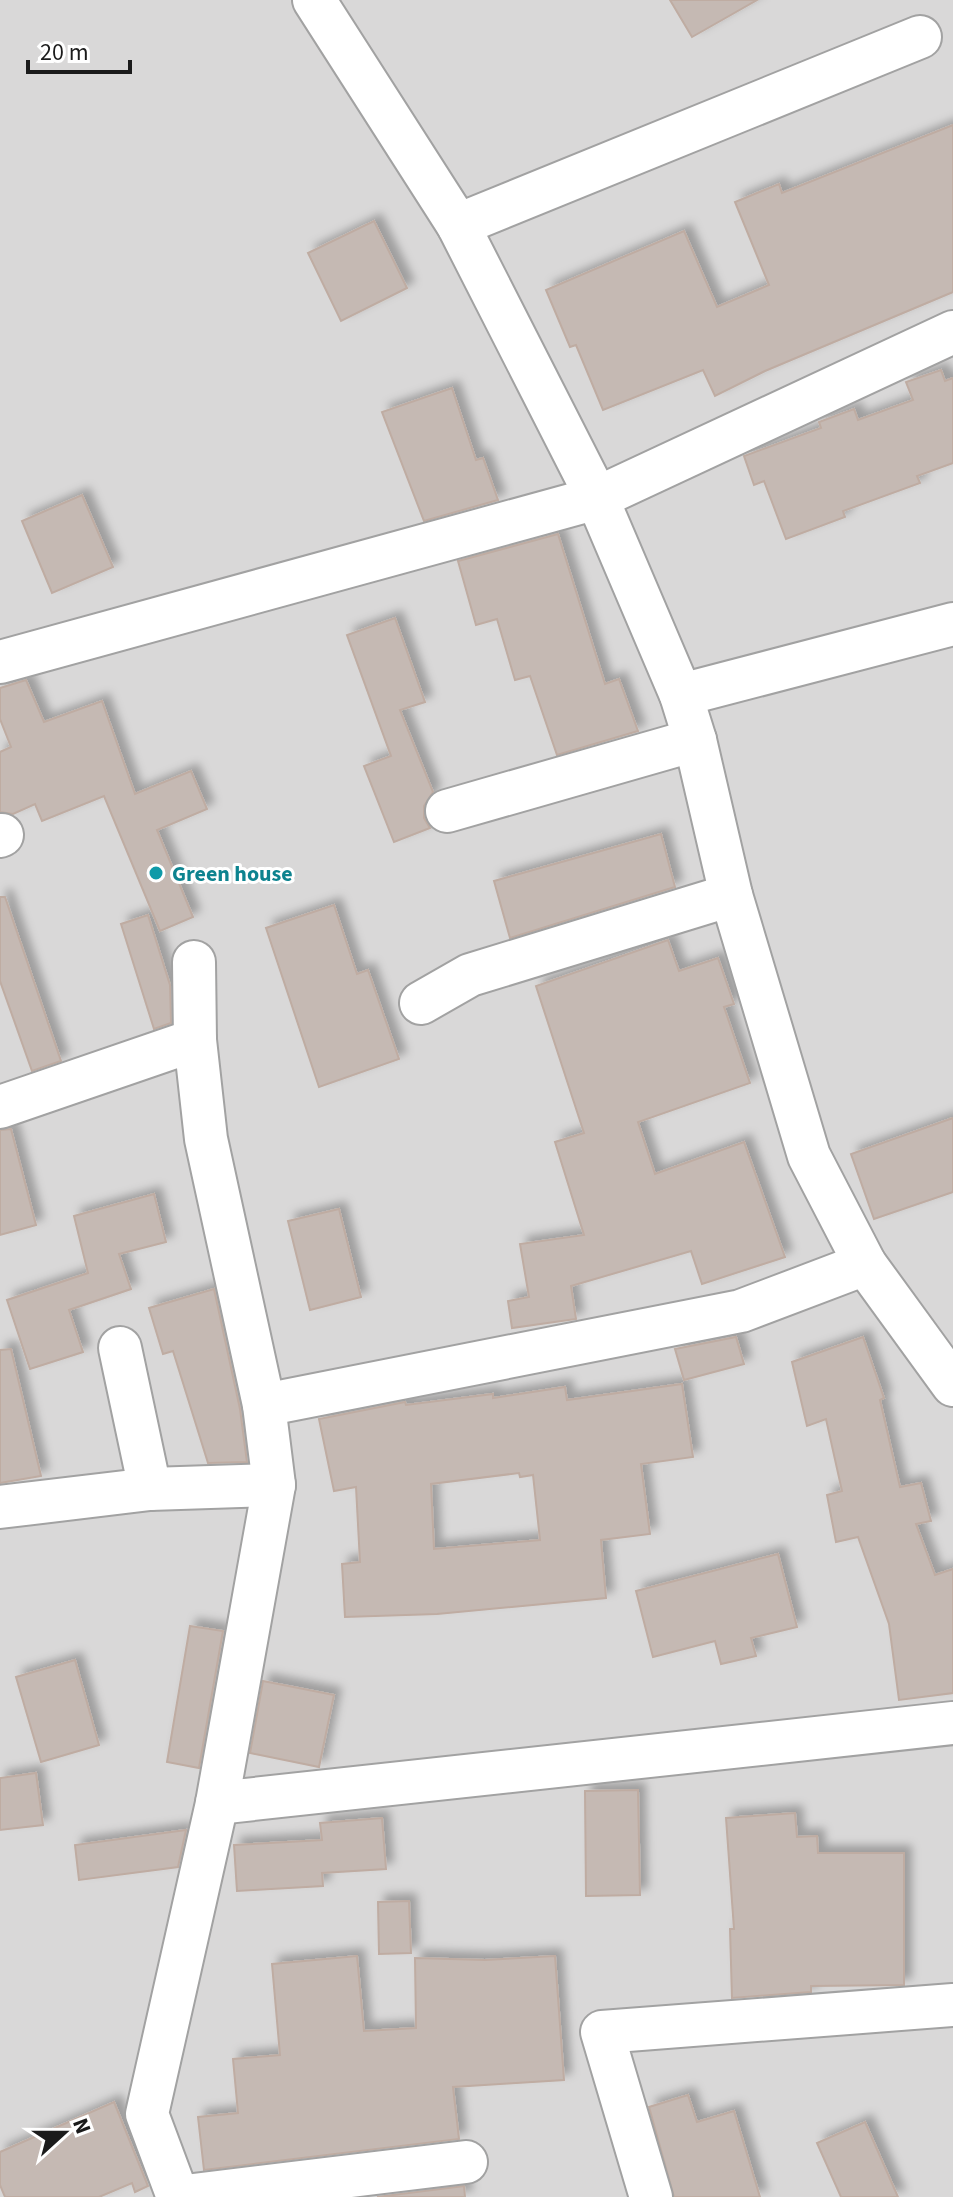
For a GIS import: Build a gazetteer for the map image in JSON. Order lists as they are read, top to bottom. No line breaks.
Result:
{"places":["Green house"],"scale_bar":"20 m","north":"right"}
